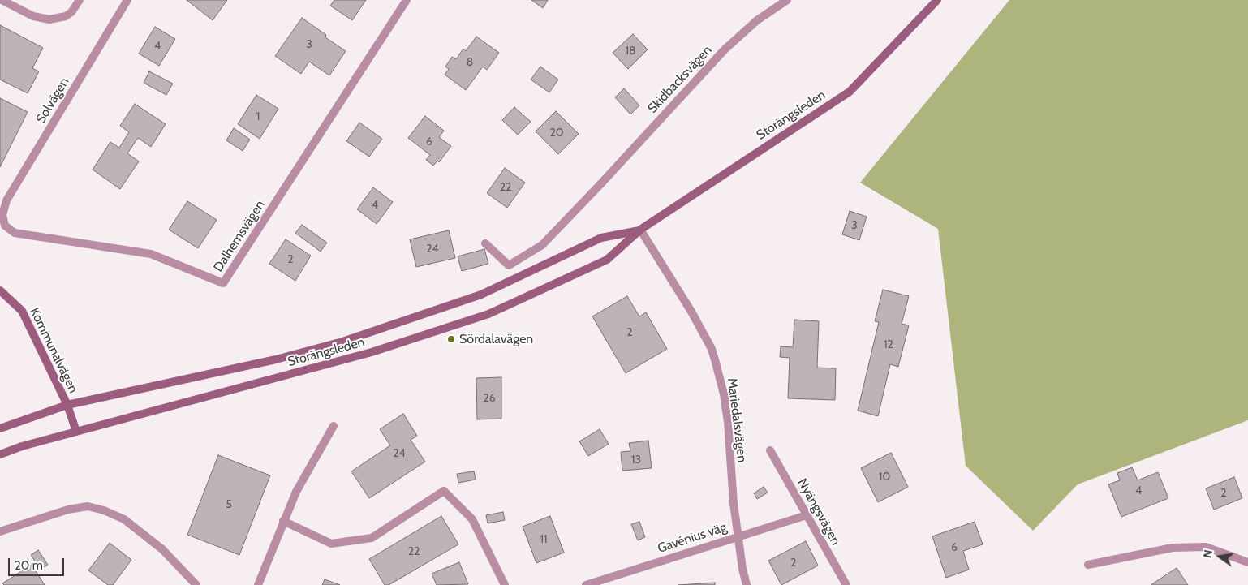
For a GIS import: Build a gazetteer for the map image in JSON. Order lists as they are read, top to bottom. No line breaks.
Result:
{"streets":{"main road":["Storängsleden","Kommunalvägen"],"street":["Skidbacksvägen","Solvägen","Dalhemsvägen","Mariedalsvägen","Nyängsvägen","Gavénius väg"]},"crossings":[["Solvägen","Dalhemsvägen"],["Storängsleden","Kommunalvägen"],["Storängsleden","Mariedalsvägen"],["Mariedalsvägen","Gavénius väg"],["Nyängsvägen","Gavénius väg"]],"places":["Sördalavägen"],"house_numbers":["3","4","18","8","1","20","6","22","4","3","24","2","2","12","26","24","13","10","4","2","5","11","6","22","2"],"scale_bar":"20 m","north":"left"}
